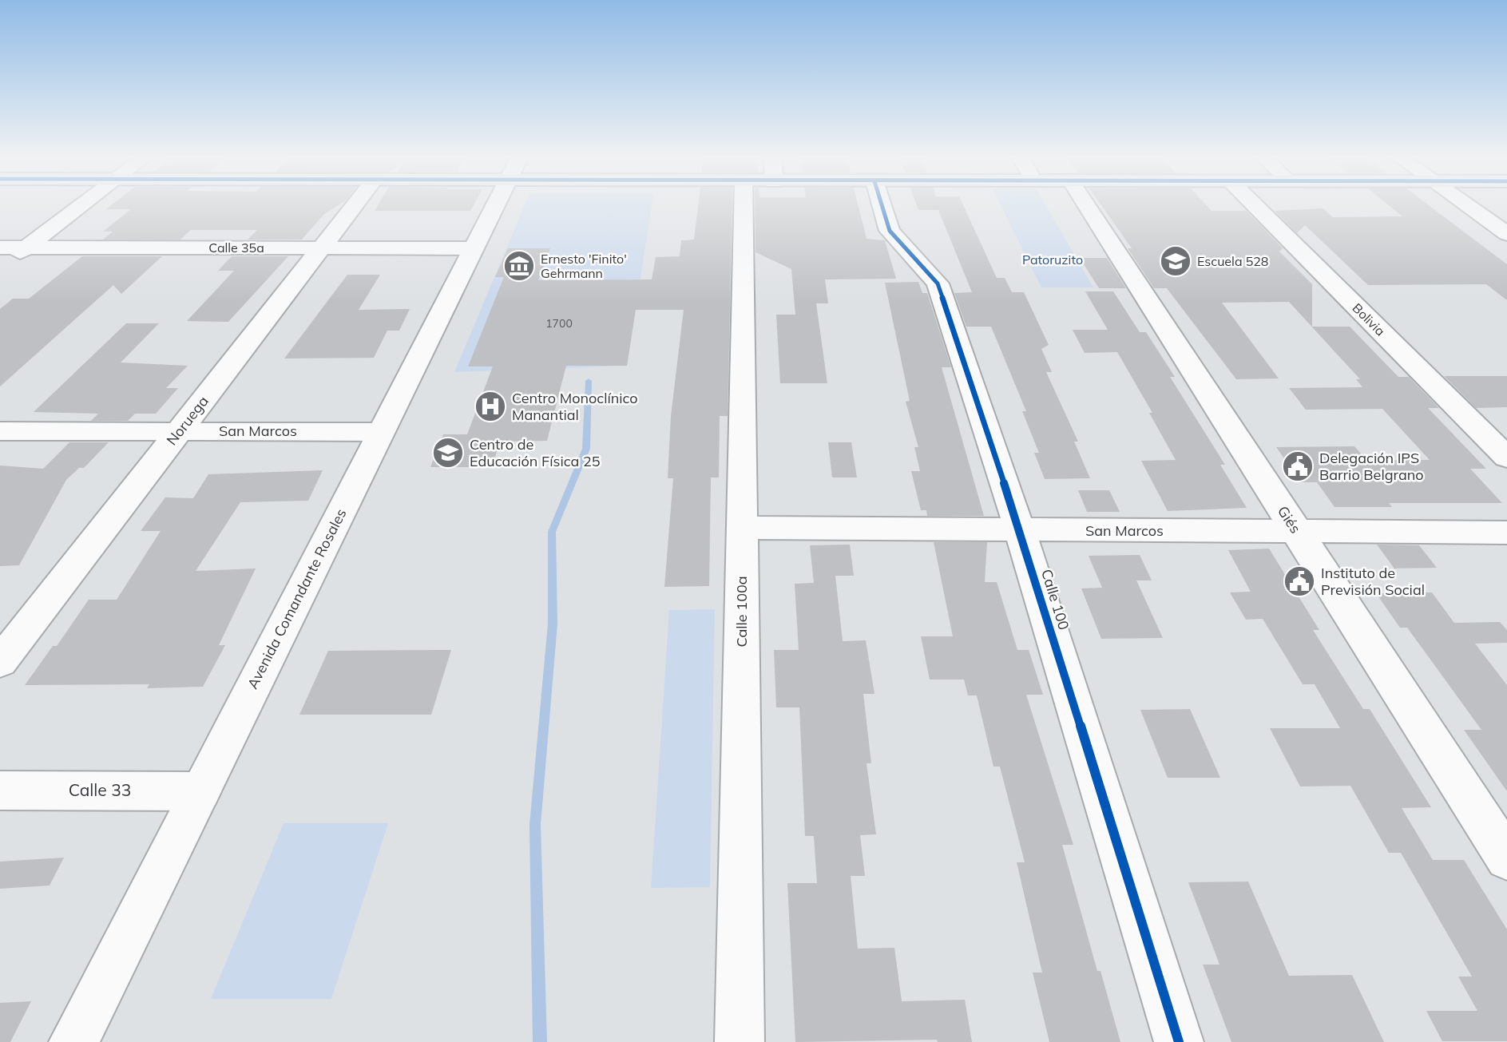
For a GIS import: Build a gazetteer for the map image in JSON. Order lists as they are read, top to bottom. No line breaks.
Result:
{"streets":{"street":["Calle 35a","Bolivia","Noruega","San Marcos","Giés","Avenida Comandante Rosales","Calle 100","Calle 100a","Calle 33"]},"crossings":[["Calle 35a","Noruega"],["Calle 35a","Avenida Comandante Rosales"],["Noruega","San Marcos"],["San Marcos","Giés"],["San Marcos","Avenida Comandante Rosales"],["San Marcos","Calle 100"],["San Marcos","Calle 100a"],["Avenida Comandante Rosales","Calle 33"]],"parks":["Patoruzito"],"places":{"school or university":["Escuela 528","Centro de Educación Física 25"],"museum":["Ernesto 'Finito' Gehrmann"],"hospital":["Centro Monoclínico Manantial"],"public building":["Delegación IPS Barrio Belgrano","Instituto de Previsión Social"]},"house_numbers":["1700"]}
